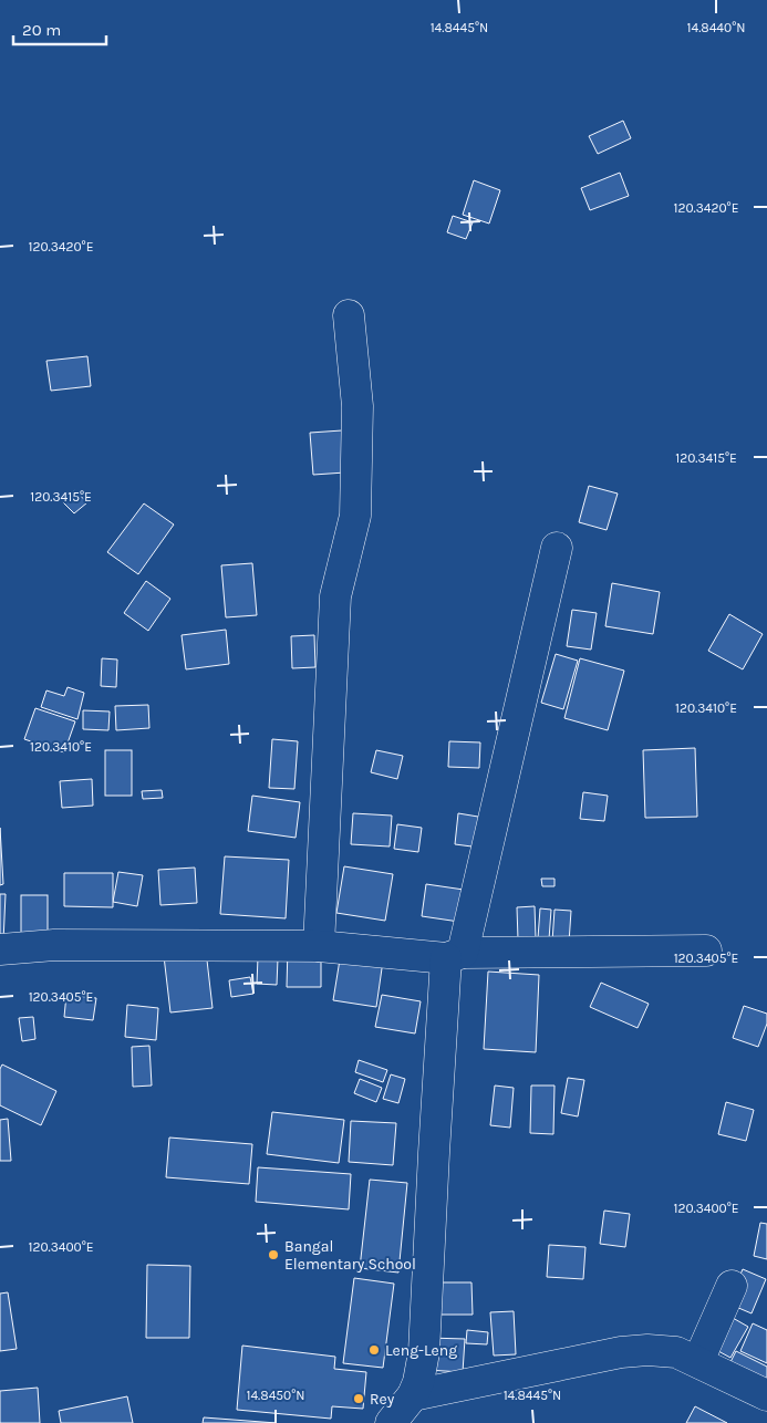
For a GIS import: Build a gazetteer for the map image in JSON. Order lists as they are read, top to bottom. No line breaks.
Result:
{"places":["Bangal Elementary School","Leng-Leng","Rey"],"scale_bar":"20 m","coordinates":["14.8445°N","14.8440°N","120.3420°E","120.3415°E","120.3410°E","120.3405°E","120.3400°E","14.8450°N"]}
